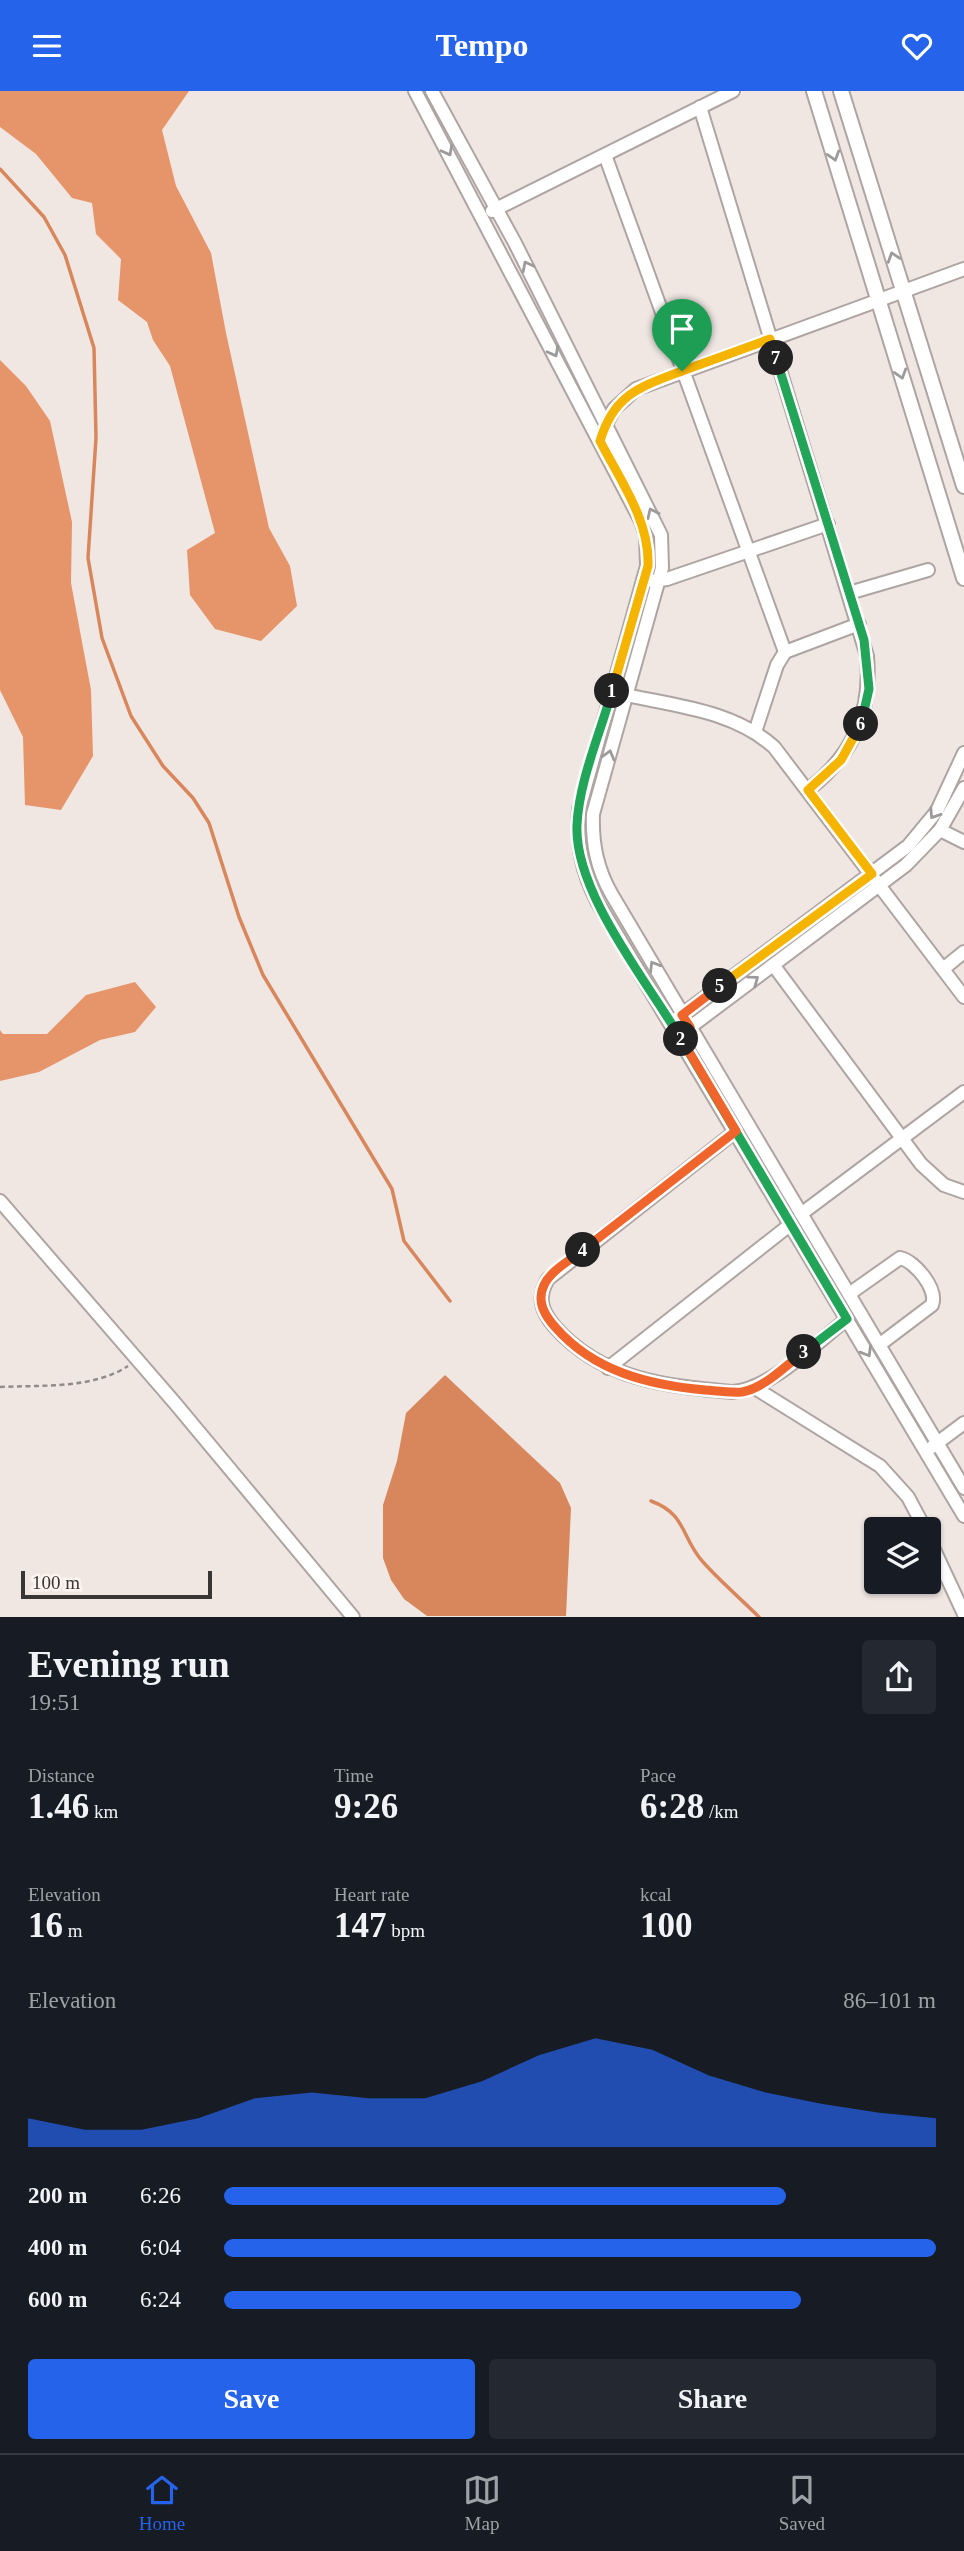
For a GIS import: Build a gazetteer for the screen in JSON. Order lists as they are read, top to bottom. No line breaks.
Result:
{"scale_bar":"100 m","page":{"header":"Tempo","pins":["7","1","6","5","2","4","3"],"scale":"100 m","heading":["Evening run","19:51"],"stats":[["Distance","1.46 km"],["Time","9:26"],["Pace","6:28 /km"],["Elevation","16 m"],["Heart rate","147 bpm"],["kcal","100"]],"chart":["Elevation","86–101 m"],"list":[{"name":"200 m","note":"6:26"},{"name":"400 m","note":"6:04"},{"name":"600 m","note":"6:24"}],"buttons":["Save","Share"],"tabs":["Home","Map","Saved"]}}
